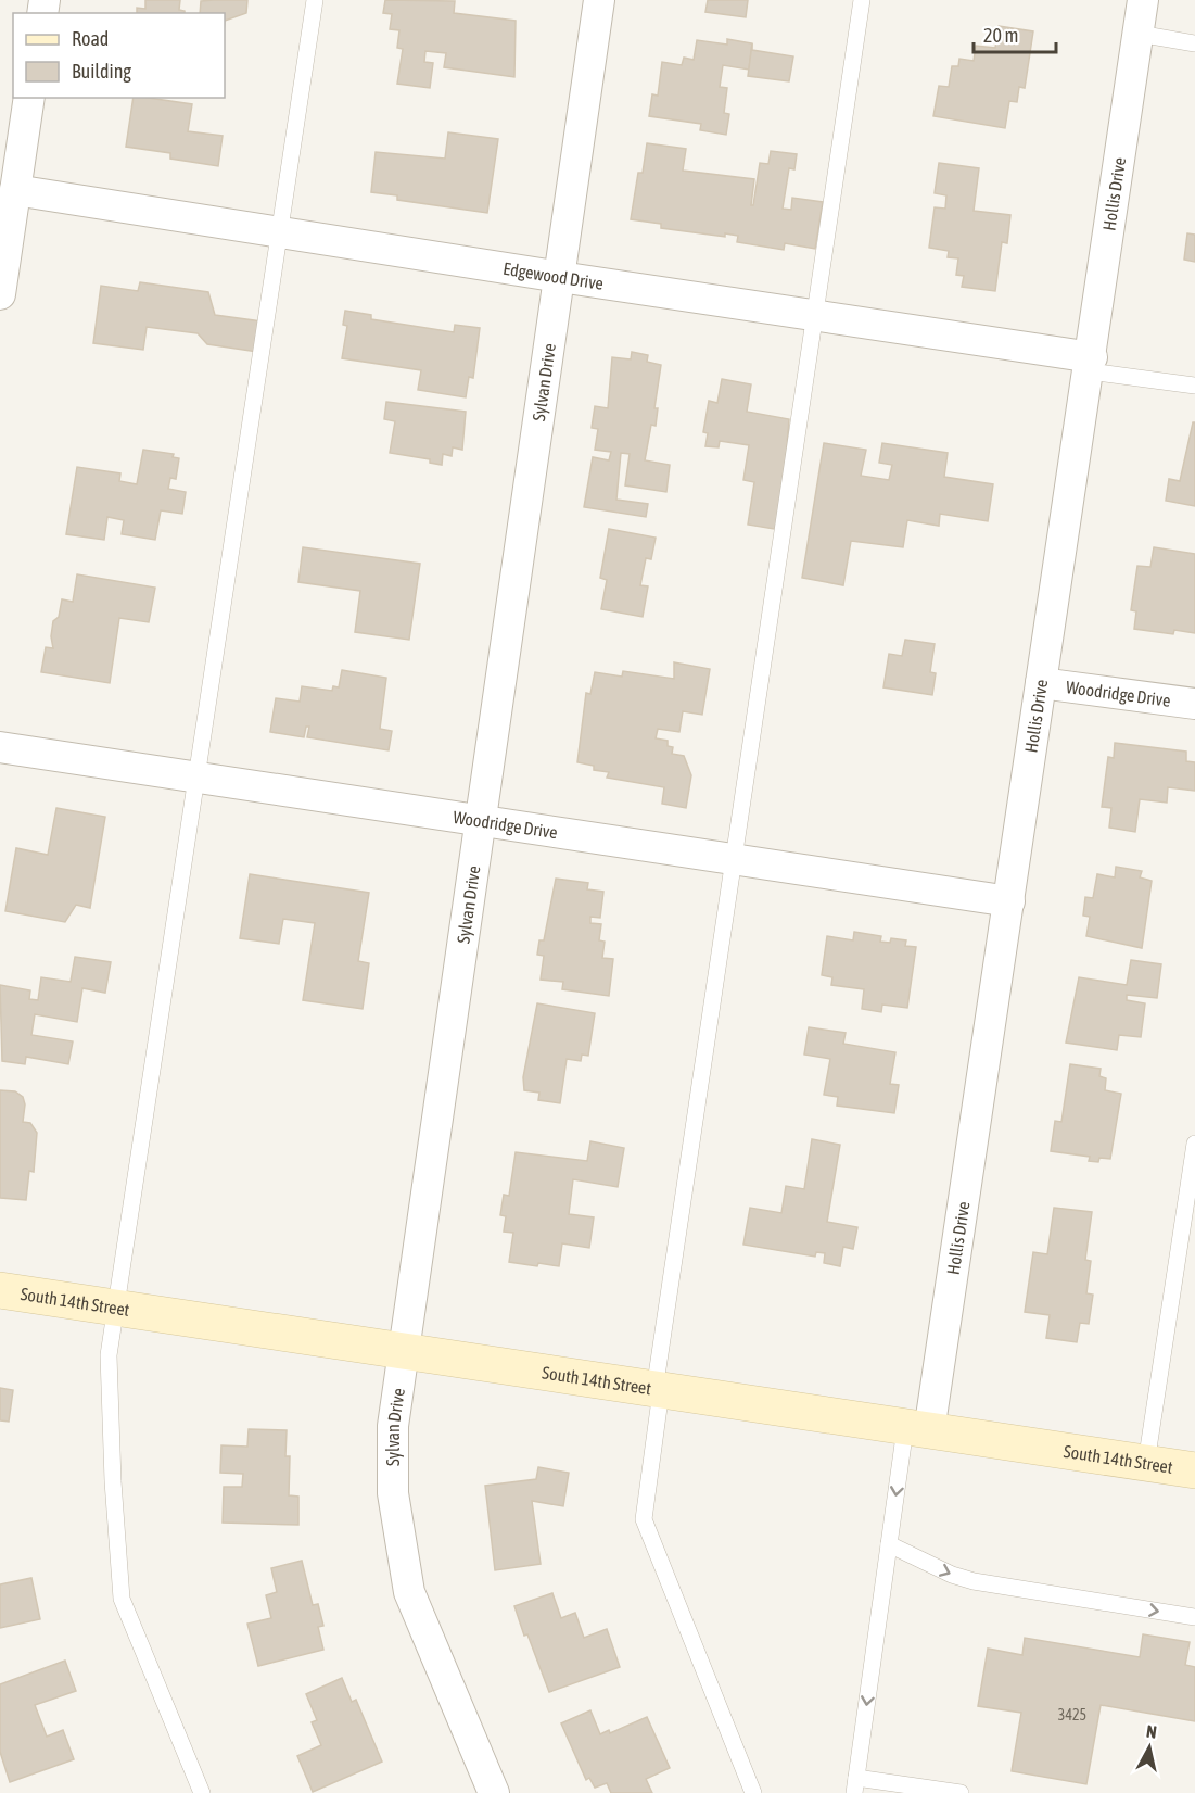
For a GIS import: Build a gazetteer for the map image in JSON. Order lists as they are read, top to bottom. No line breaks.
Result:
{"streets":{"main road":["South 14th Street"],"street":["Hollis Drive","Edgewood Drive","Sylvan Drive","Woodridge Drive"]},"crossings":[["Hollis Drive","Edgewood Drive"],["Hollis Drive","Woodridge Drive"],["Hollis Drive","South 14th Street"],["Edgewood Drive","Sylvan Drive"],["Sylvan Drive","Woodridge Drive"],["Sylvan Drive","South 14th Street"]],"house_numbers":["3425"],"legend":["Road","Building"],"scale_bar":"20 m","north":"top"}
